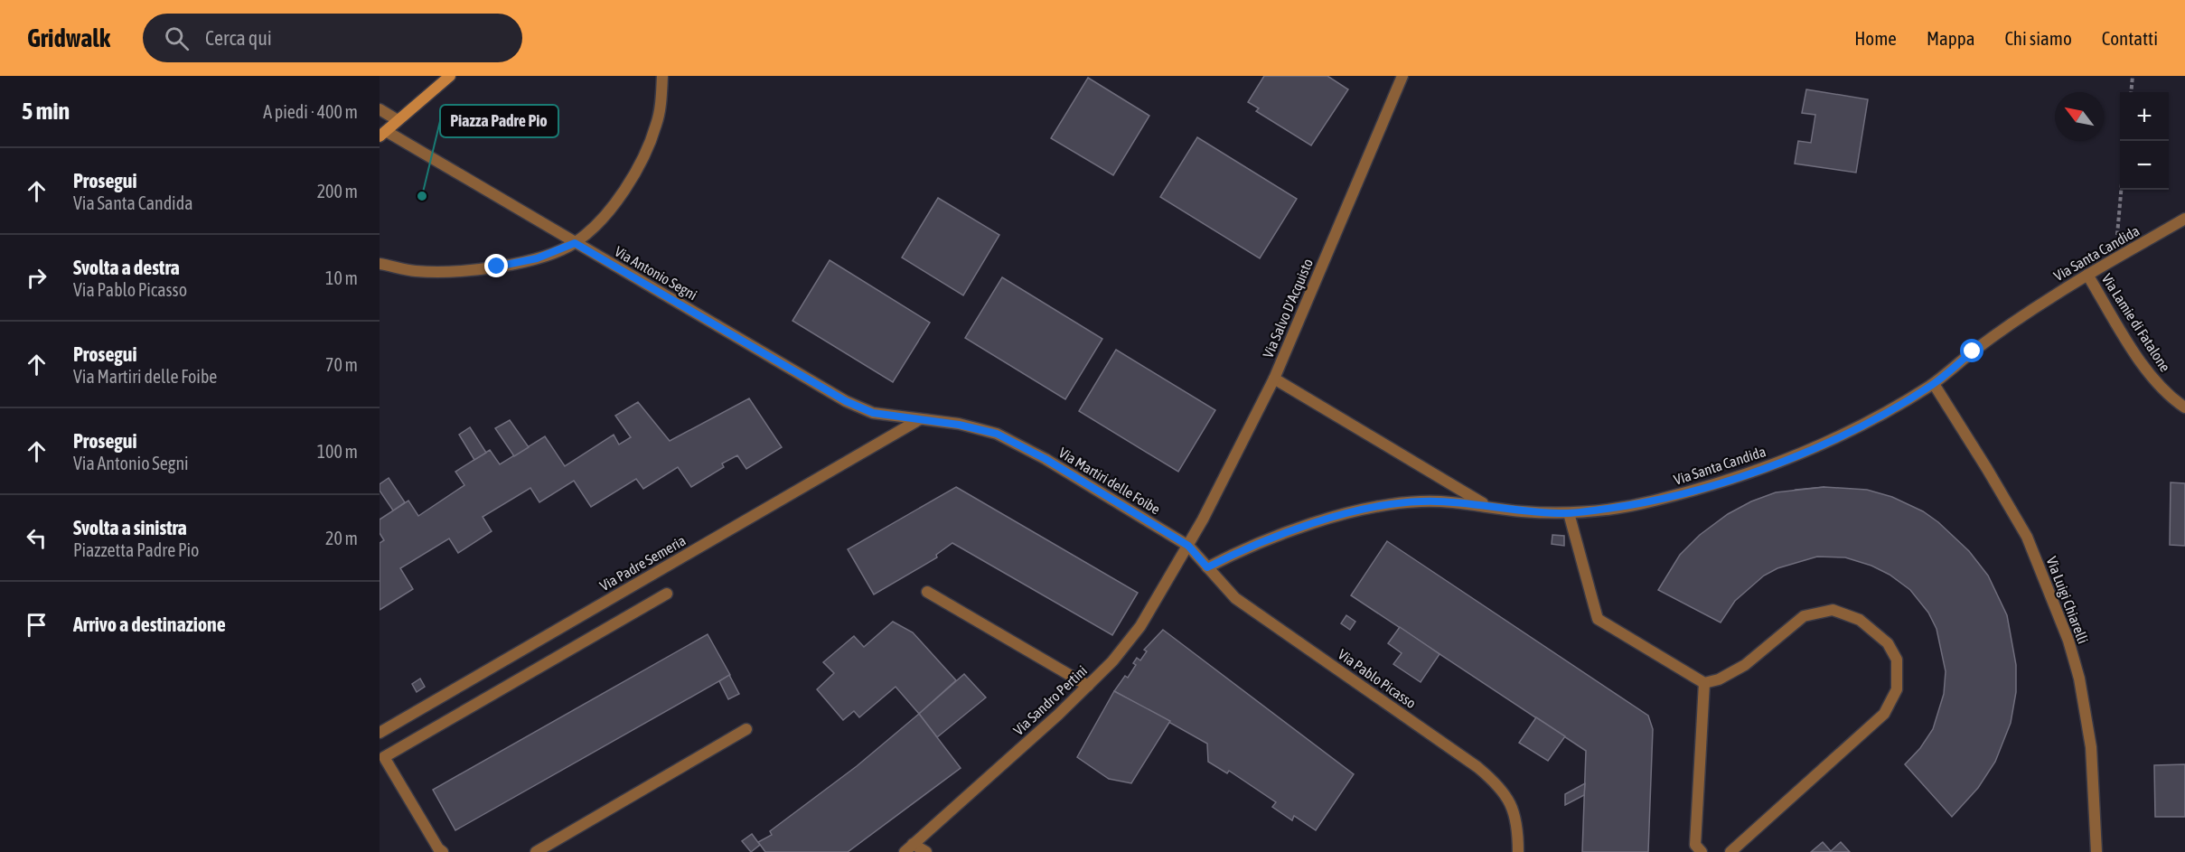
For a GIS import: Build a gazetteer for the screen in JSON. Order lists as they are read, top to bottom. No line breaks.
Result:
{"streets":{"street":["Via Santa Candida","Via Antonio Segni","Via Salvo D'Acquisto","Via Lamie di Fatalone","Via Martiri delle Foibe","Via Padre Semeria","Via Luigi Chiarelli","Via Pablo Picasso","Via Sandro Pertini"]},"crossings":[["Via Santa Candida","Via Lamie di Fatalone"],["Via Santa Candida","Via Luigi Chiarelli"],["Via Santa Candida","Via Pablo Picasso"],["Via Antonio Segni","Via Martiri delle Foibe"],["Via Antonio Segni","Via Padre Semeria"],["Via Salvo D'Acquisto","Via Martiri delle Foibe"],["Via Salvo D'Acquisto","Via Pablo Picasso"],["Via Salvo D'Acquisto","Via Sandro Pertini"],["Via Martiri delle Foibe","Via Padre Semeria"],["Via Martiri delle Foibe","Via Pablo Picasso"],["Via Martiri delle Foibe","Via Sandro Pertini"],["Via Pablo Picasso","Via Sandro Pertini"]],"places":["Piazza Padre Pio"],"north":"top left","page":{"header":"Gridwalk","search":"Cerca qui","nav":["Home","Mappa","Chi siamo","Contatti"],"heading":["5 min","A piedi · 400 m"],"map_buttons":["+","−"],"list":[["Prosegui","Via Santa Candida","200 m"],["Svolta a destra","Via Pablo Picasso","10 m"],["Prosegui","Via Martiri delle Foibe","70 m"],["Prosegui","Via Antonio Segni","100 m"],["Svolta a sinistra","Piazzetta Padre Pio","20 m"],"Arrivo a destinazione"]}}
